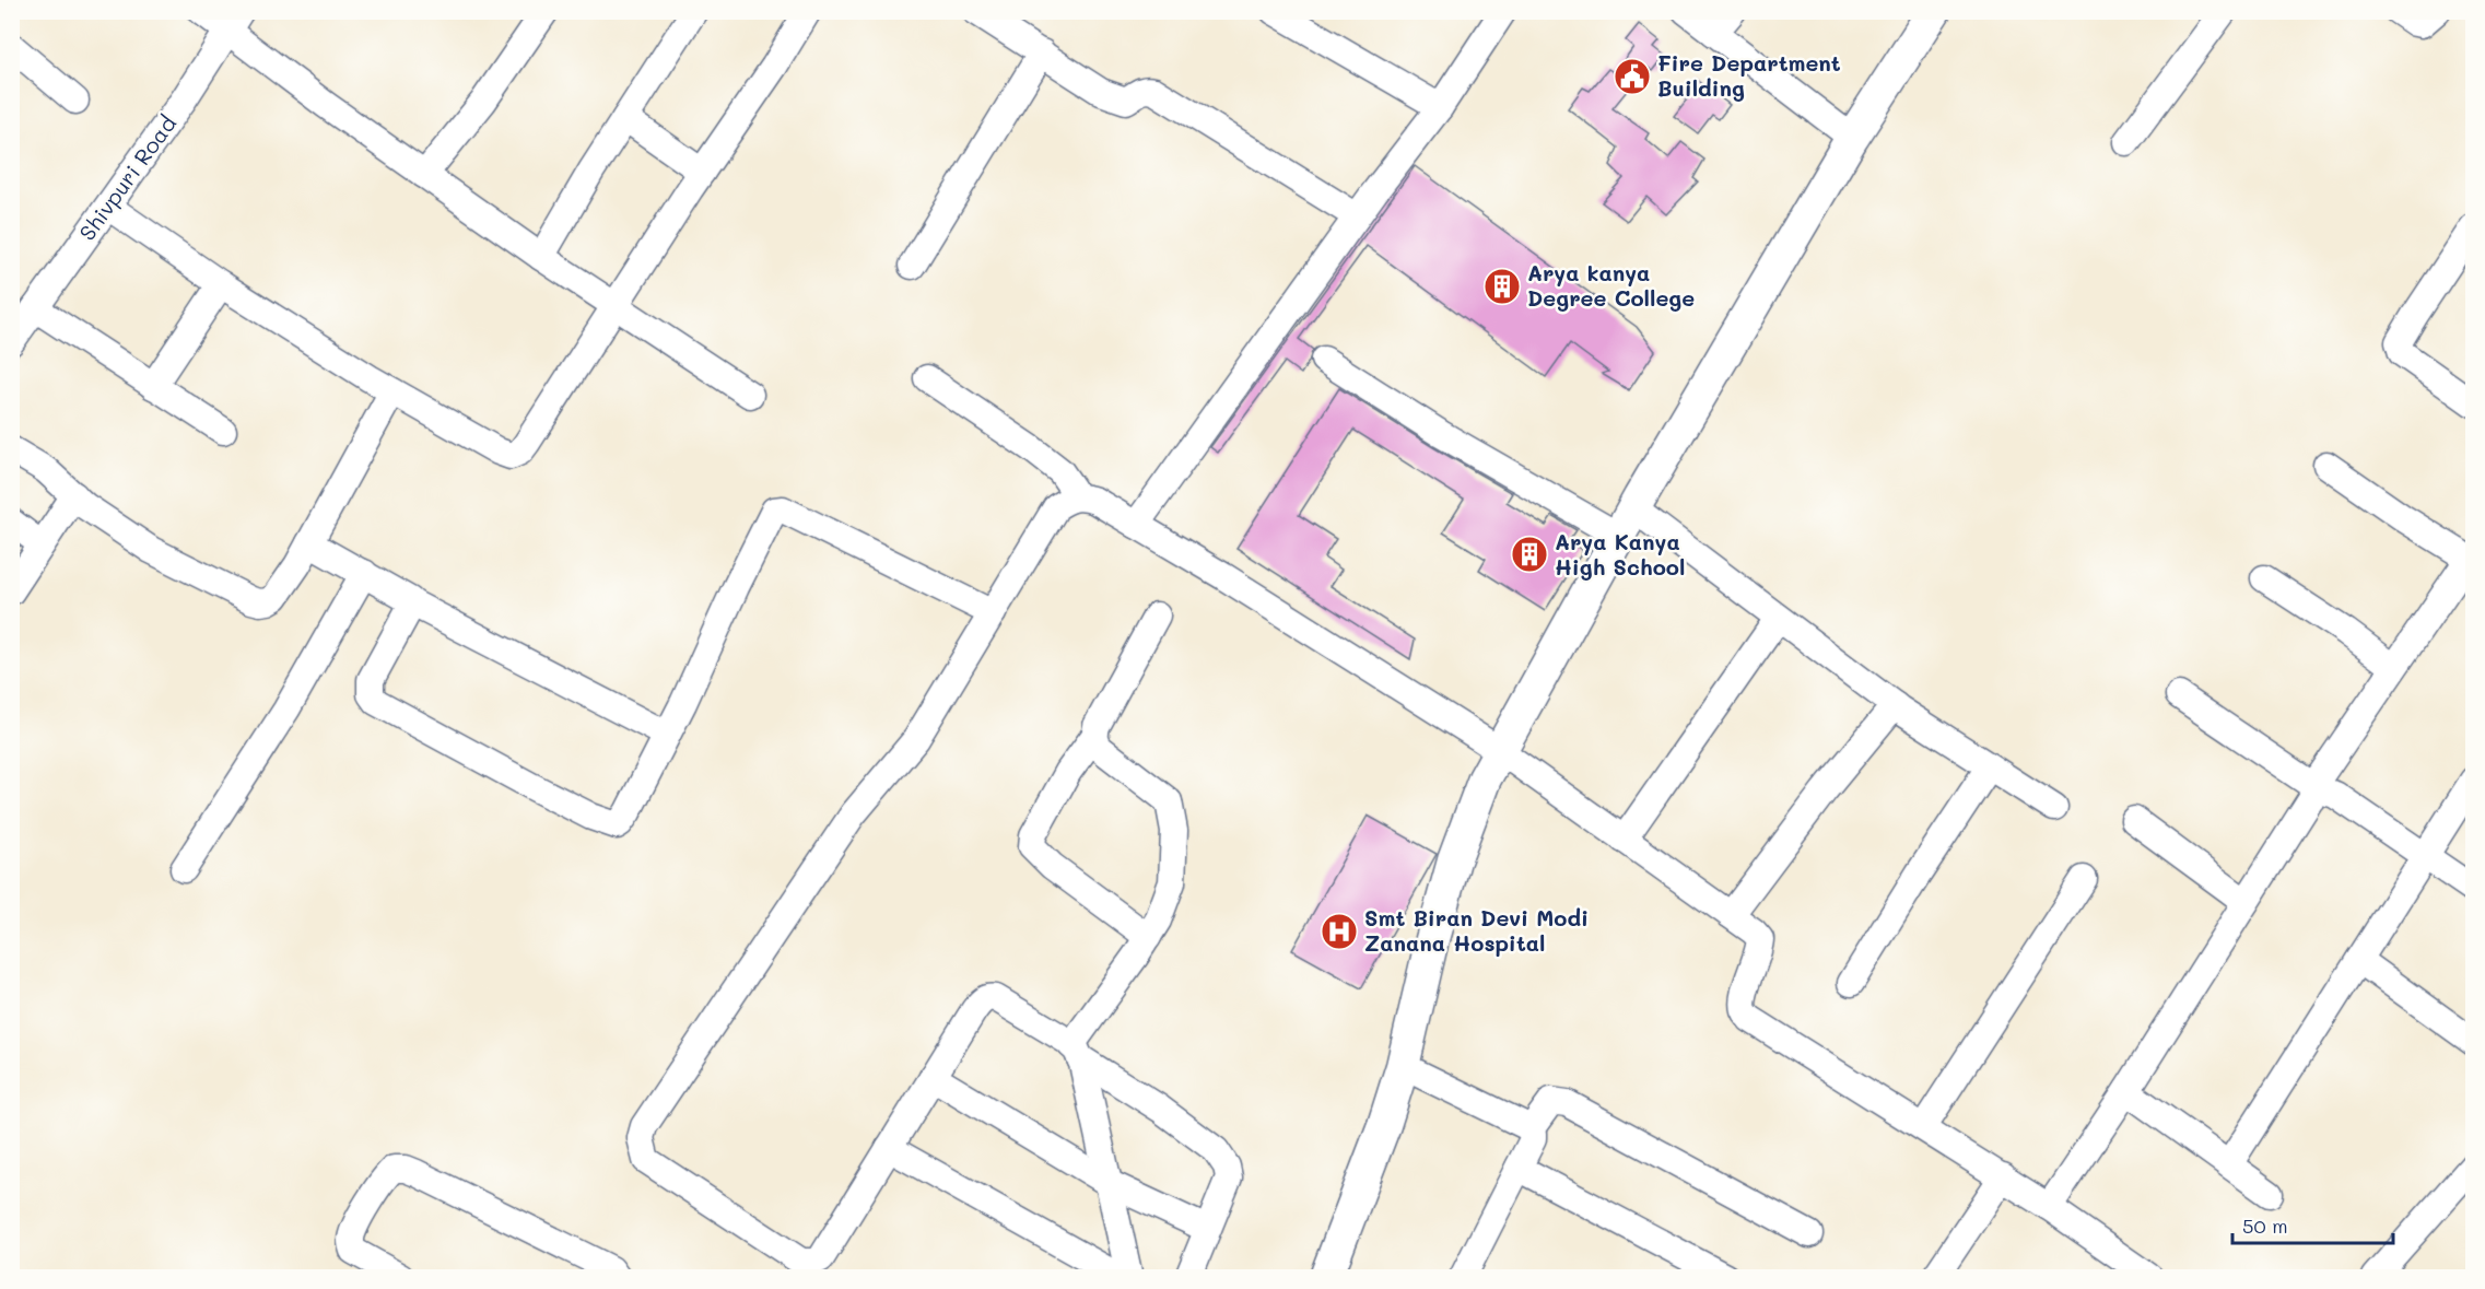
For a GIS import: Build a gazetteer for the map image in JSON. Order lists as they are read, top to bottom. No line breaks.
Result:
{"streets":{"street":["Shivpuri Road"]},"places":{"public building":["Fire Department Building"],"building":["Arya kanya Degree College","Arya Kanya High School"],"hospital":["Smt Biran Devi Modi Zanana Hospital"]},"scale_bar":"50 m"}
